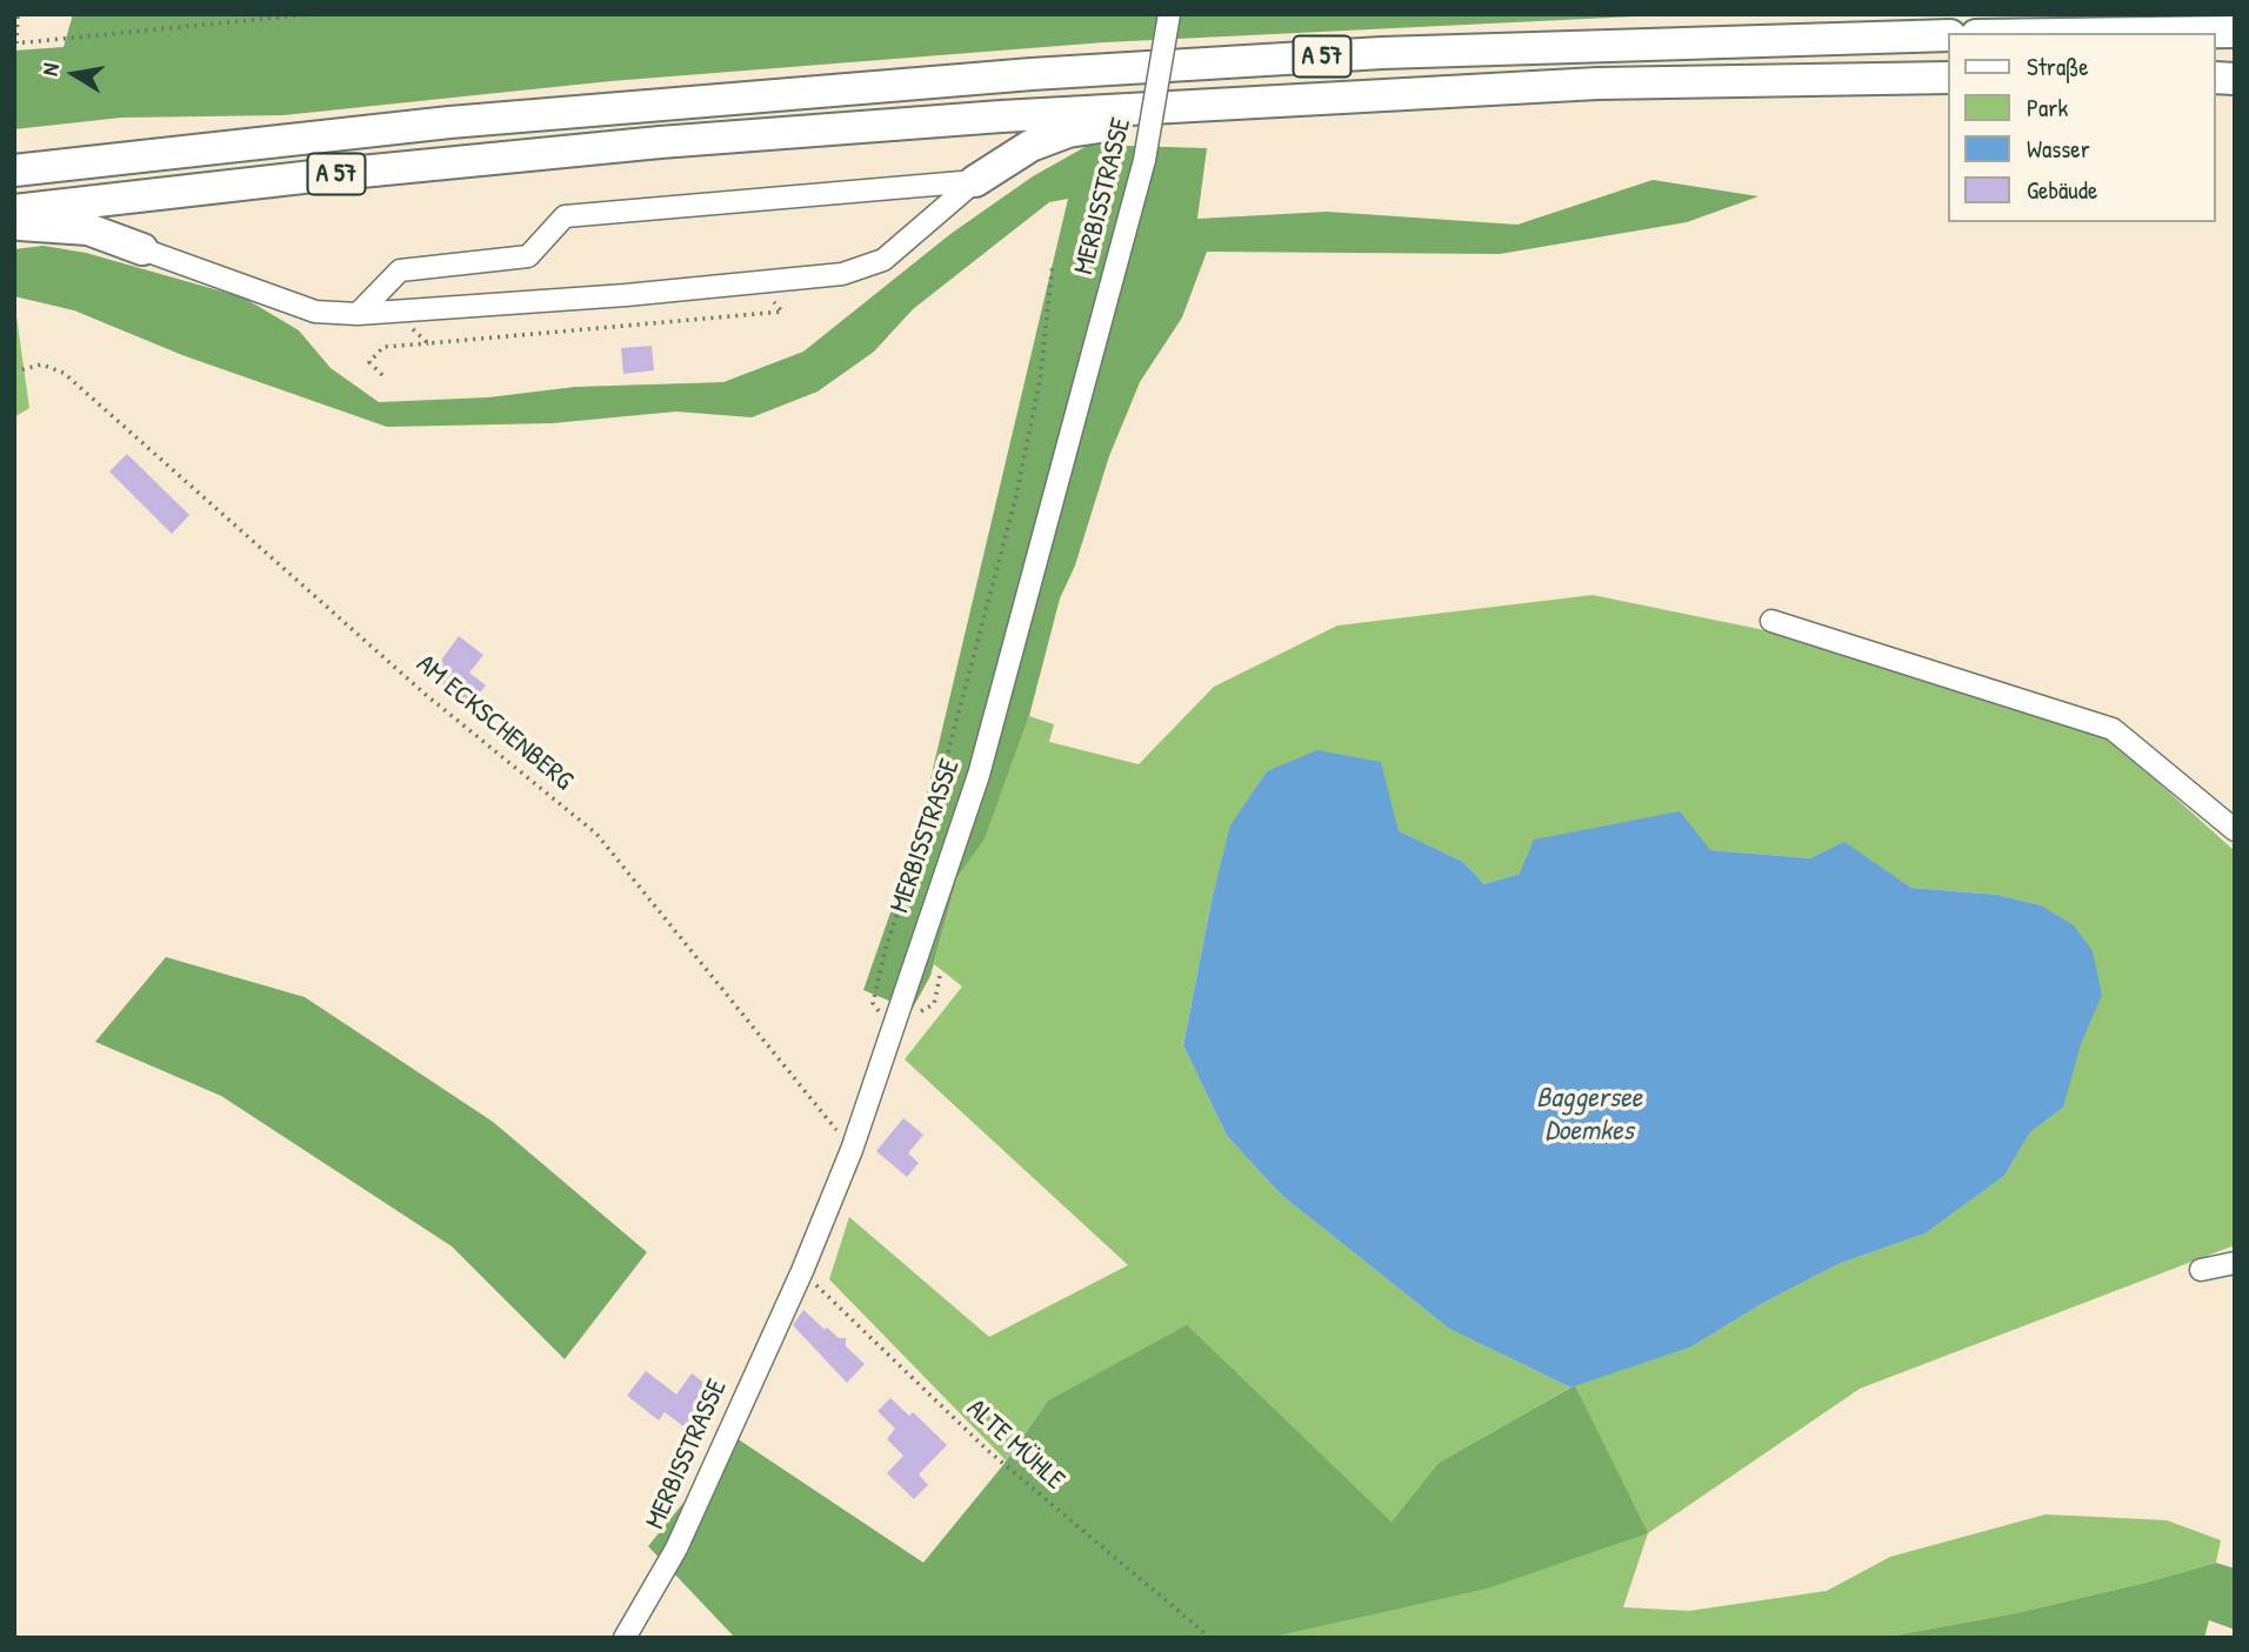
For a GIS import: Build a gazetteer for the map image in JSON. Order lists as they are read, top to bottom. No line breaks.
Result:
{"streets":{"highway":["A 57"],"street":["MERBISSTRASSE"],"path":["AM ECKSCHENBERG","ALTE MÜHLE"]},"crossings":[["MERBISSTRASSE","AM ECKSCHENBERG"],["MERBISSTRASSE","ALTE MÜHLE"]],"water":["Baggersee Doemkes"],"legend":["Straße","Park","Wasser","Gebäude"],"north":"left"}
